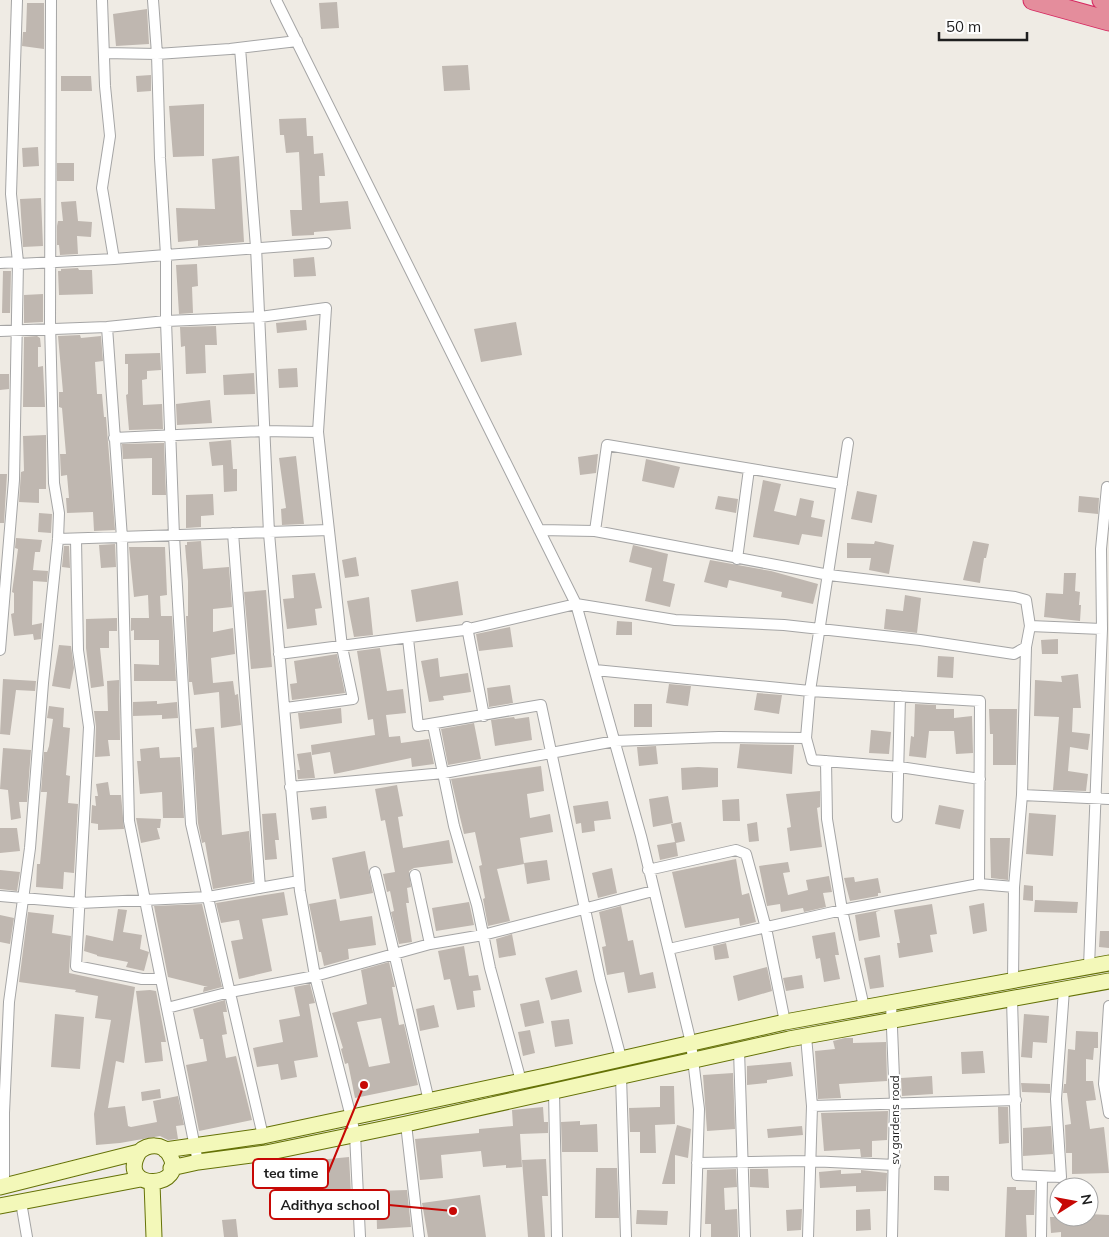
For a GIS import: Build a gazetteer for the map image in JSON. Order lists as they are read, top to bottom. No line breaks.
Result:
{"streets":{"street":["sv gardens road"]},"places":["tea time","Adithya school"],"scale_bar":"50 m","north":"right"}
